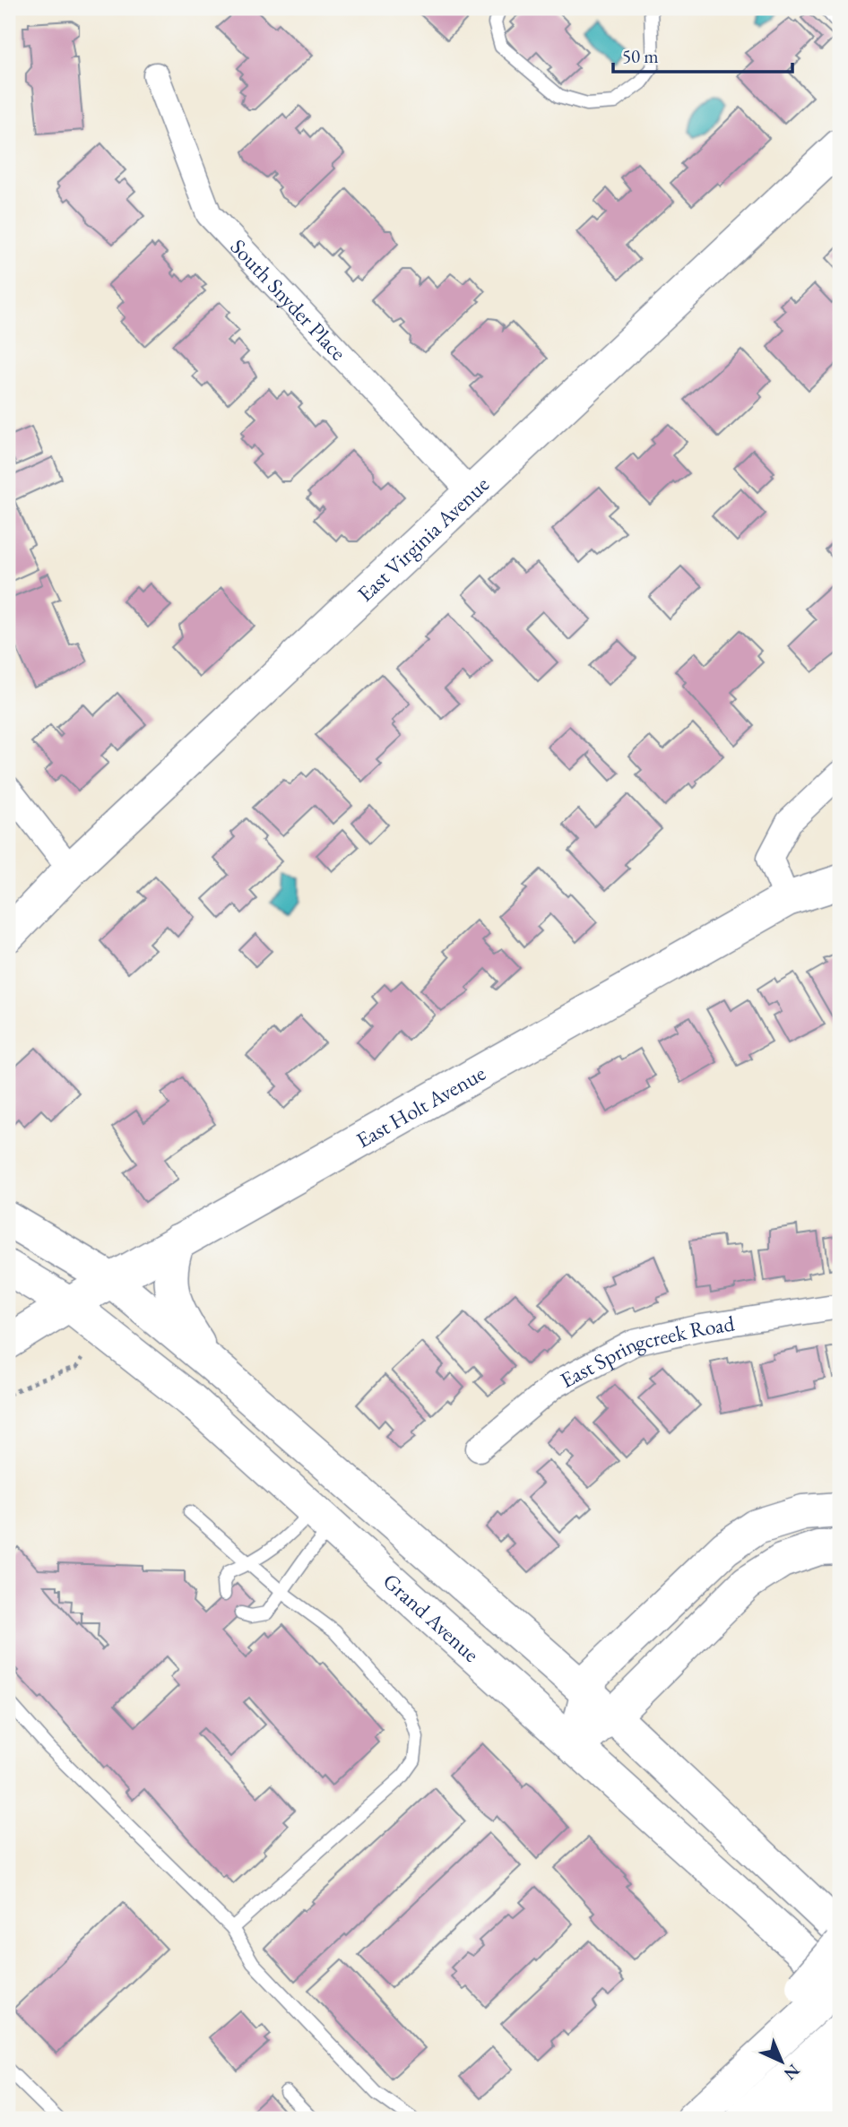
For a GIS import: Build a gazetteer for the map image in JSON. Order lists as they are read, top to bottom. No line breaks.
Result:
{"streets":{"main road":["East Virginia Avenue","East Holt Avenue","Grand Avenue"],"street":["South Snyder Place","East Springcreek Road"]},"crossings":[["South Snyder Place","East Virginia Avenue"],["East Holt Avenue","Grand Avenue"]],"scale_bar":"50 m","north":"bottom right"}
